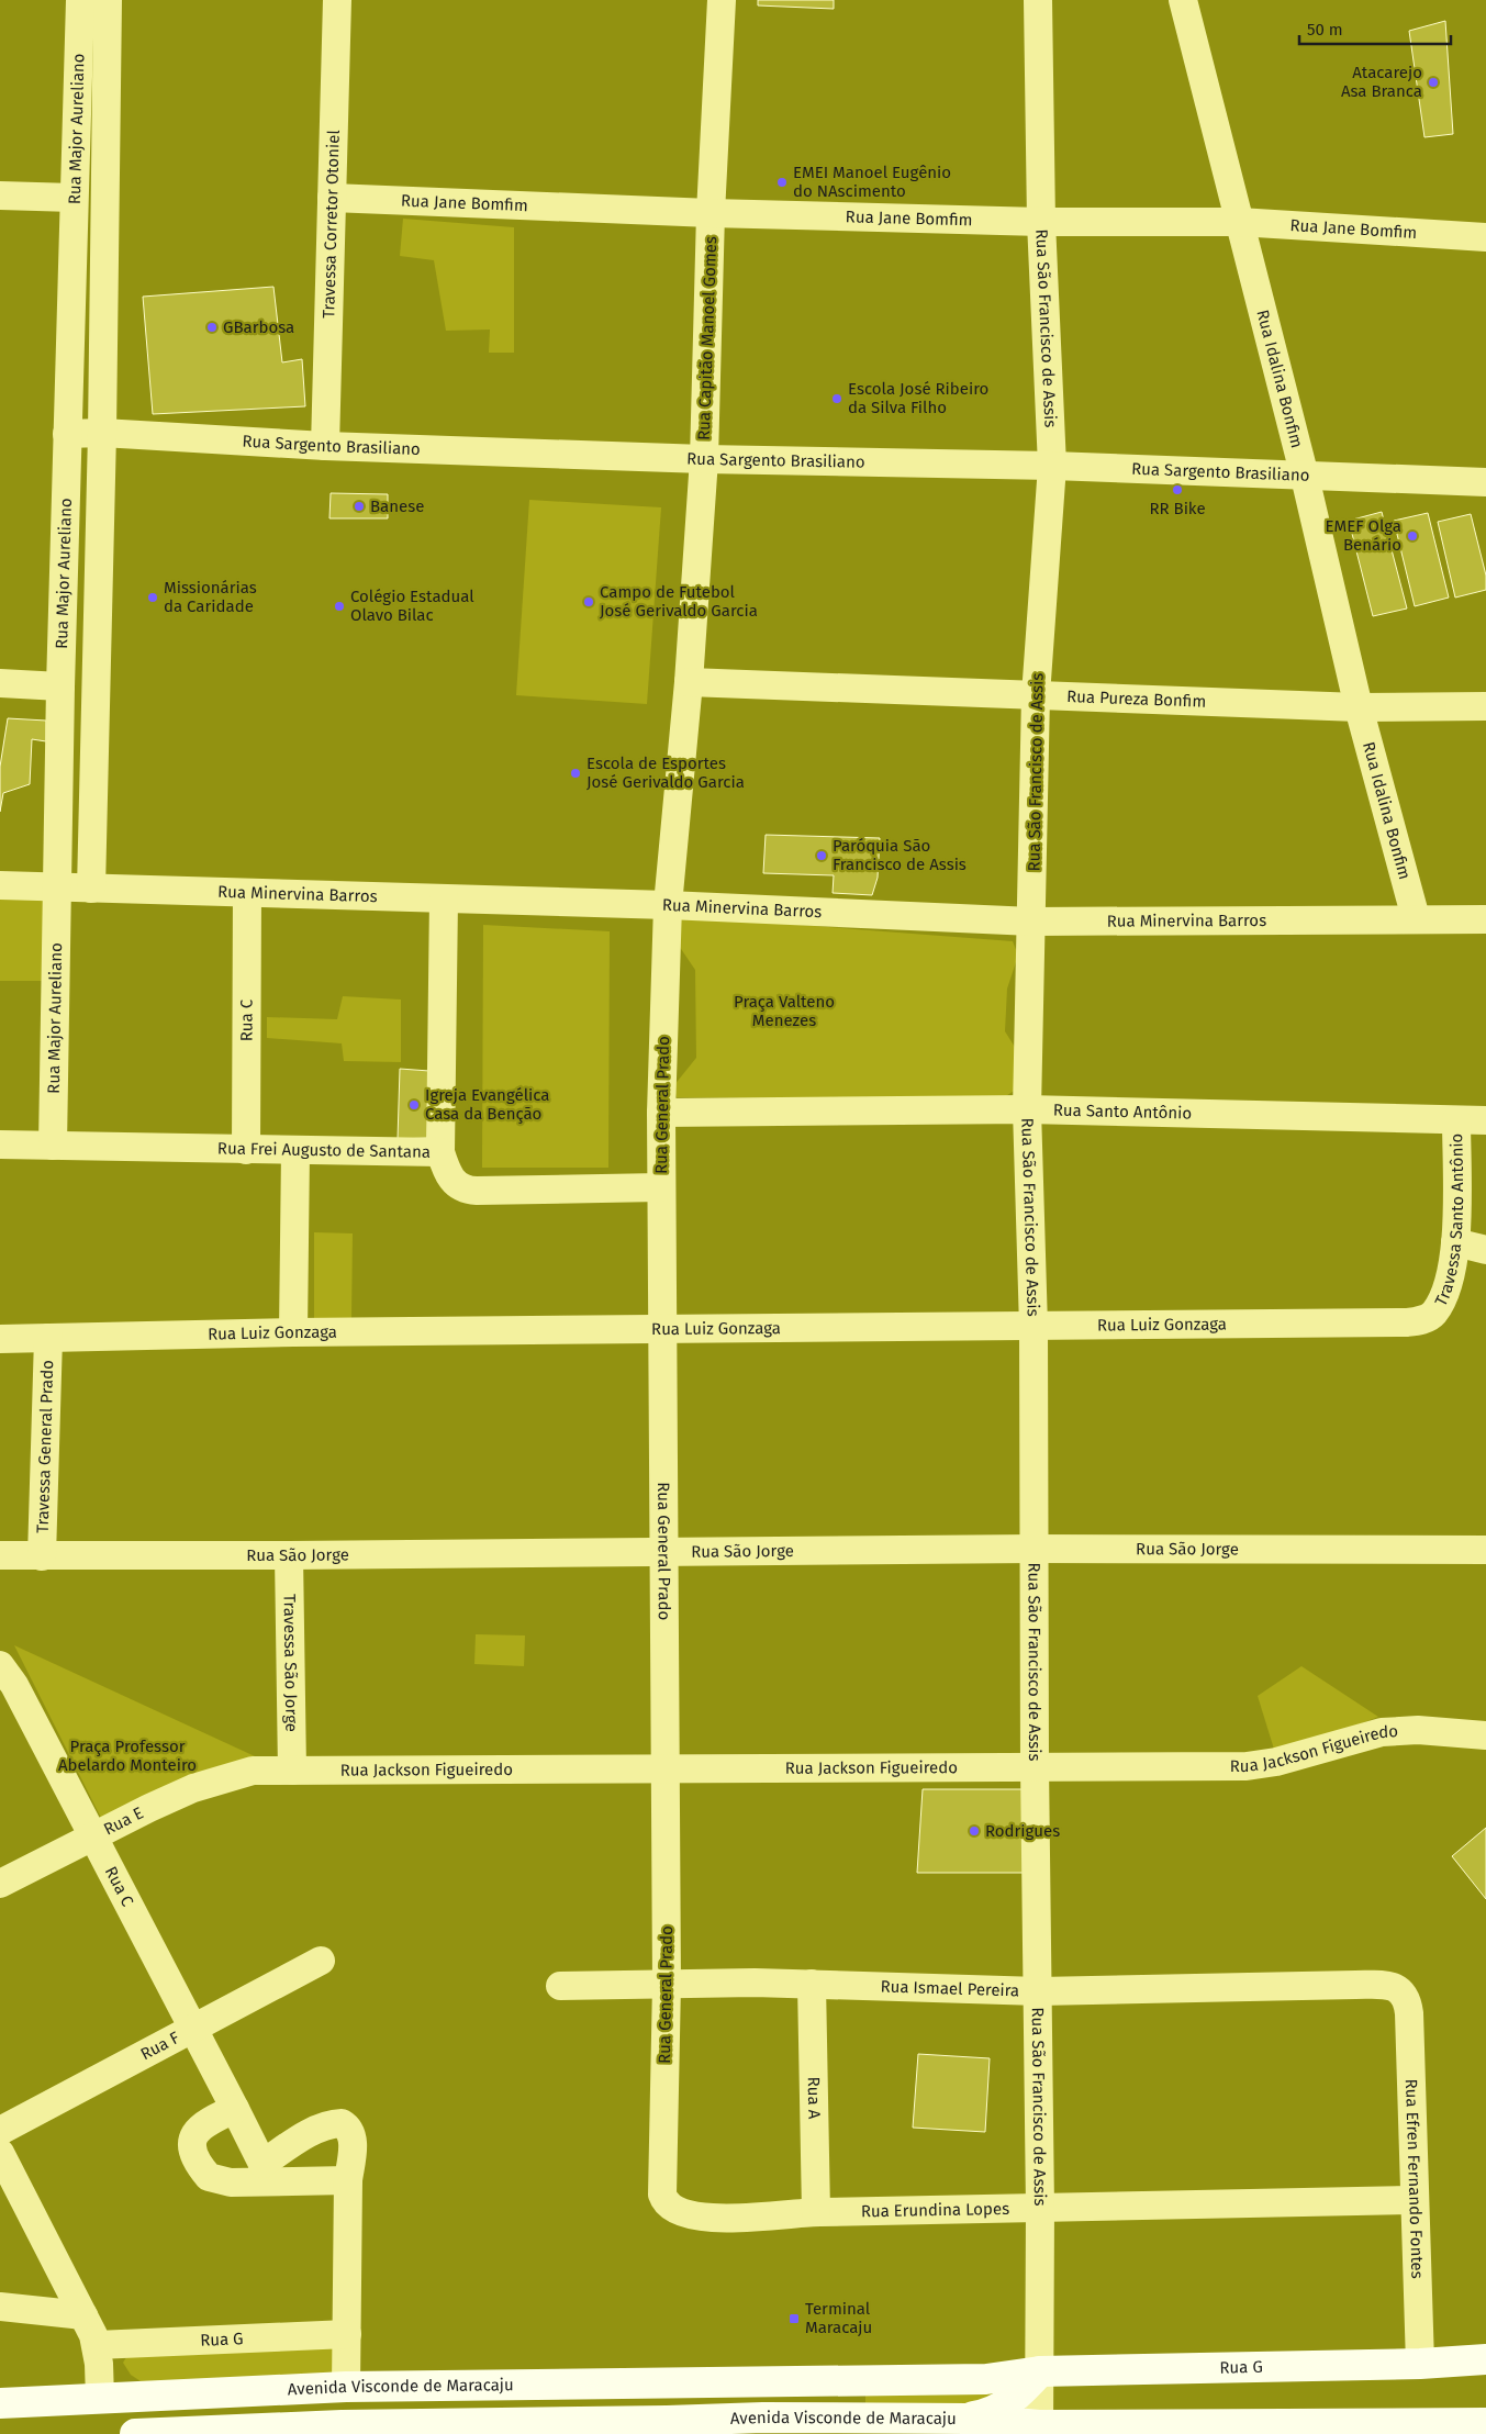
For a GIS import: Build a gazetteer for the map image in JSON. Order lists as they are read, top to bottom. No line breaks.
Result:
{"streets":{"main road":["Rua G","Avenida Visconde de Maracaju"],"street":["Rua Major Aureliano","Rua Jane Bomfim","Travessa Corretor Otoniel","Rua São Francisco de Assis","Rua Capitão Manoel Gomes","Rua Idalina Bonfim","Rua Sargento Brasiliano","Rua Pureza Bonfim","Rua Minervina Barros","Rua C","Rua General Prado","Rua Santo Antônio","Rua Frei Augusto de Santana","Travessa Santo Antônio","Rua Luiz Gonzaga","Travessa General Prado","Rua São Jorge","Travessa São Jorge","Rua Jackson Figueiredo","Rua E","Rua Ismael Pereira","Rua F","Rua A","Rua Efren Fernando Fontes","Rua Erundina Lopes"]},"crossings":[["Rua Major Aureliano","Rua Sargento Brasiliano"],["Rua Major Aureliano","Rua Minervina Barros"],["Rua Major Aureliano","Rua Frei Augusto de Santana"],["Rua Jane Bomfim","Travessa Corretor Otoniel"],["Rua Jane Bomfim","Rua São Francisco de Assis"],["Rua Jane Bomfim","Rua Capitão Manoel Gomes"],["Rua Jane Bomfim","Rua Idalina Bonfim"],["Travessa Corretor Otoniel","Rua Sargento Brasiliano"],["Rua São Francisco de Assis","Rua Sargento Brasiliano"],["Rua São Francisco de Assis","Rua Pureza Bonfim"],["Rua São Francisco de Assis","Rua Minervina Barros"],["Rua São Francisco de Assis","Rua Santo Antônio"],["Rua São Francisco de Assis","Rua Luiz Gonzaga"],["Rua São Francisco de Assis","Rua São Jorge"],["Rua São Francisco de Assis","Rua Jackson Figueiredo"],["Rua São Francisco de Assis","Rua Ismael Pereira"],["Rua São Francisco de Assis","Rua Erundina Lopes"],["Rua São Francisco de Assis","Rua G"],["Rua São Francisco de Assis","Avenida Visconde de Maracaju"],["Rua Capitão Manoel Gomes","Rua Sargento Brasiliano"],["Rua Capitão Manoel Gomes","Rua Pureza Bonfim"],["Rua Capitão Manoel Gomes","Rua Minervina Barros"],["Rua Capitão Manoel Gomes","Rua General Prado"],["Rua Idalina Bonfim","Rua Sargento Brasiliano"],["Rua Idalina Bonfim","Rua Pureza Bonfim"],["Rua Idalina Bonfim","Rua Minervina Barros"],["Rua Minervina Barros","Rua C"],["Rua Minervina Barros","Rua General Prado"],["Rua C","Rua Frei Augusto de Santana"],["Rua C","Rua E"],["Rua C","Rua F"],["Rua General Prado","Rua Santo Antônio"],["Rua General Prado","Rua Frei Augusto de Santana"],["Rua General Prado","Rua Luiz Gonzaga"],["Rua General Prado","Rua São Jorge"],["Rua General Prado","Rua Jackson Figueiredo"],["Rua General Prado","Rua Ismael Pereira"],["Rua General Prado","Rua Erundina Lopes"],["Rua Santo Antônio","Travessa Santo Antônio"],["Travessa Santo Antônio","Rua Luiz Gonzaga"],["Rua Luiz Gonzaga","Travessa General Prado"],["Travessa General Prado","Rua São Jorge"],["Rua São Jorge","Travessa São Jorge"],["Travessa São Jorge","Rua Jackson Figueiredo"],["Rua Jackson Figueiredo","Rua E"],["Rua Ismael Pereira","Rua A"],["Rua Ismael Pereira","Rua Efren Fernando Fontes"],["Rua A","Rua Erundina Lopes"],["Rua Efren Fernando Fontes","Rua Erundina Lopes"],["Rua Efren Fernando Fontes","Rua G"],["Rua G","Avenida Visconde de Maracaju"]],"parks":["Praça Valteno Menezes","Praça Professor Abelardo Monteiro"],"places":{"other":["Atacarejo Asa Branca","EMEI Manoel Eugênio do NAscimento","GBarbosa","Escola José Ribeiro da Silva Filho","RR Bike","Banese","EMEF Olga Benário","Missionárias da Caridade","Campo de Futebol José Gerivaldo Garcia","Colégio Estadual Olavo Bilac","Escola de Esportes José Gerivaldo Garcia","Paróquia São Francisco de Assis","Igreja Evangélica Casa da Benção","Rodrigues"],"transit":["Terminal Maracaju"]},"scale_bar":"50 m"}
